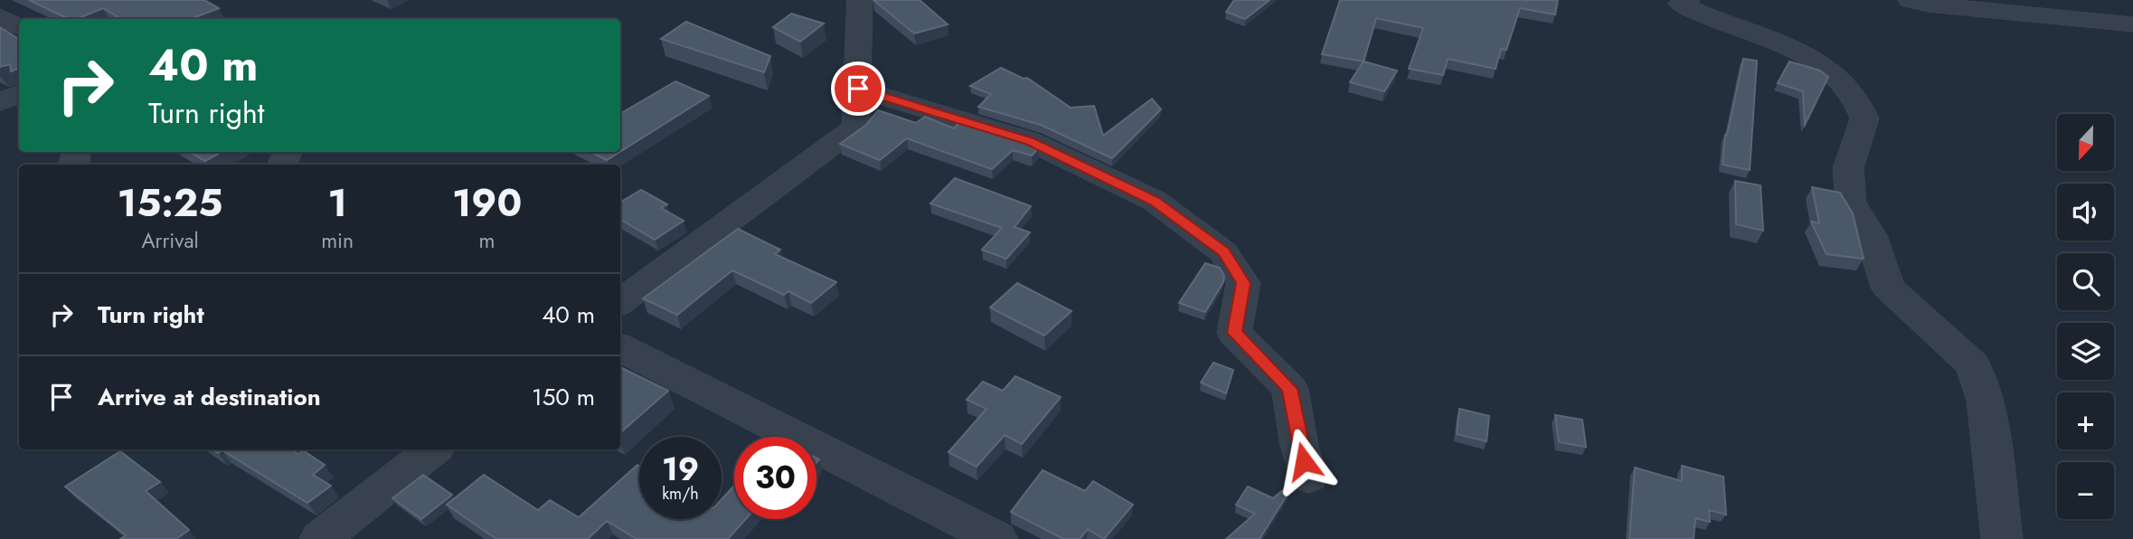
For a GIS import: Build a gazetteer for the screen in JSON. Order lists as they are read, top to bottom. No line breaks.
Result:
{"north":"bottom","page":{"turn":["40 m","Turn right"],"map_buttons":["+","−"],"eta":["15:25","Arrival","1","min","190","m"],"list":[{"name":"Turn right","value":"40 m"},{"name":"Arrive at destination","value":"150 m"}],"speed":"19 km/h","limit":"30"}}
